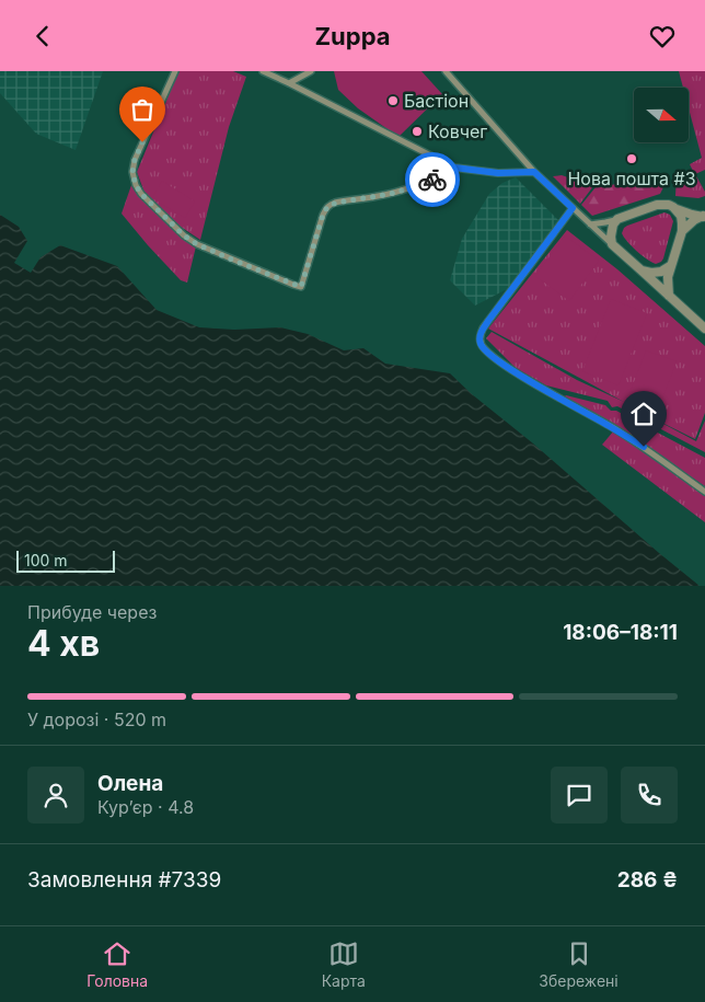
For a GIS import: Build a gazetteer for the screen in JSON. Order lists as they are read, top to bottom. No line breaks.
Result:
{"places":["Бастіон","Ковчег","Нова пошта #3"],"scale_bar":"100 m","north":"right","page":{"header":"Zuppa","scale":"100 m","heading":["4 хв","Прибуде через","18:06–18:11"],"panel":["Олена","Кур’єр · 4.8","Замовлення #7339","286 ₴"],"bar":"У дорозі · 520 m","tabs":["Головна","Карта","Збережені"]}}
